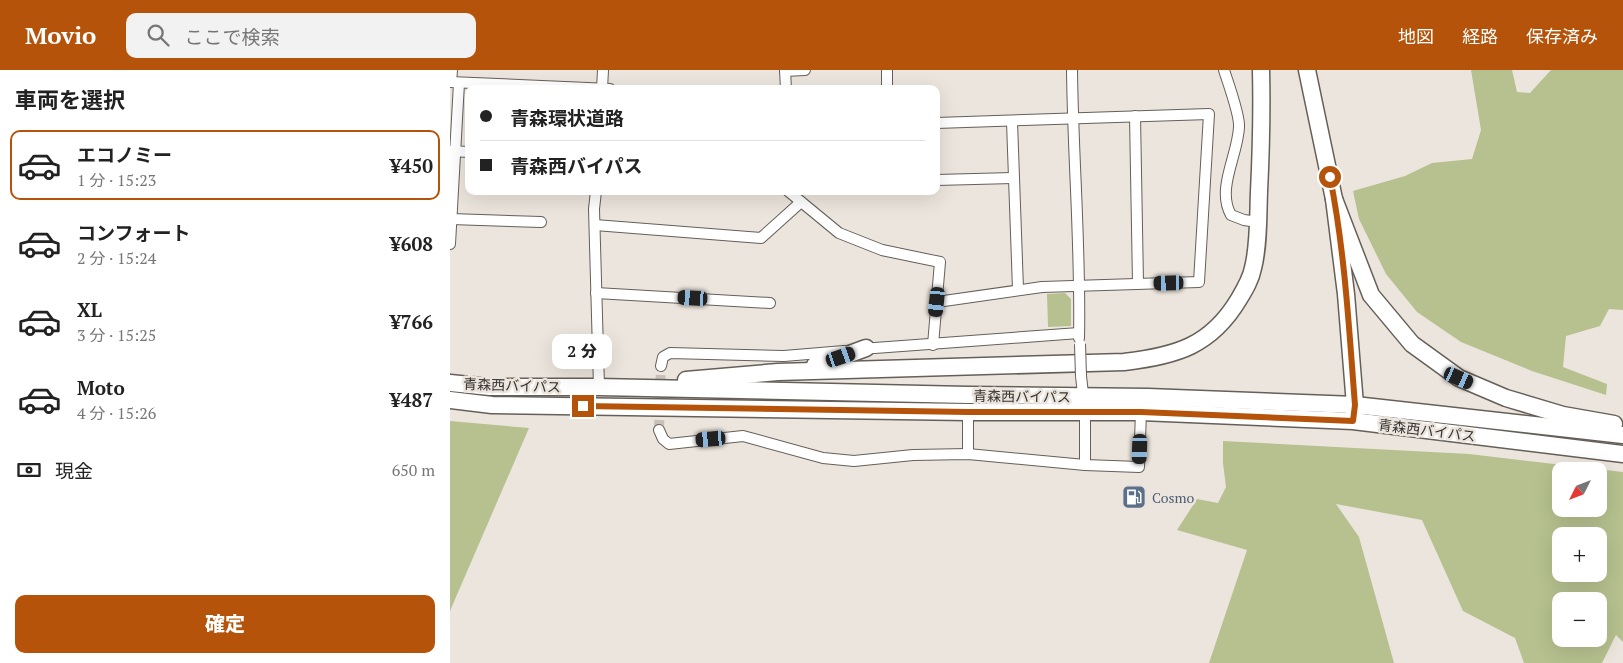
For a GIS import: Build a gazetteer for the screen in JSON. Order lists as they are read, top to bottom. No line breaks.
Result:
{"streets":{"highway":["青森西バイパス"]},"places":{"fuel station":["Cosmo"]},"north":"bottom left","page":{"header":"Movio","search":"ここで検索","nav":["地図","経路","保存済み"],"heading":"車両を選択","banner":["青森環状道路","青森西バイパス"],"list":[{"name":"エコノミー","note":"1 分 · 15:23","value":"¥450"},{"name":"コンフォート","note":"2 分 · 15:24","value":"¥608"},{"name":"XL","note":"3 分 · 15:25","value":"¥766"},{"name":"Moto","note":"4 分 · 15:26","value":"¥487"}],"bubble":"2 分","pay":["現金","650 m"],"map_buttons":["+","−"],"buttons":"確定"}}
